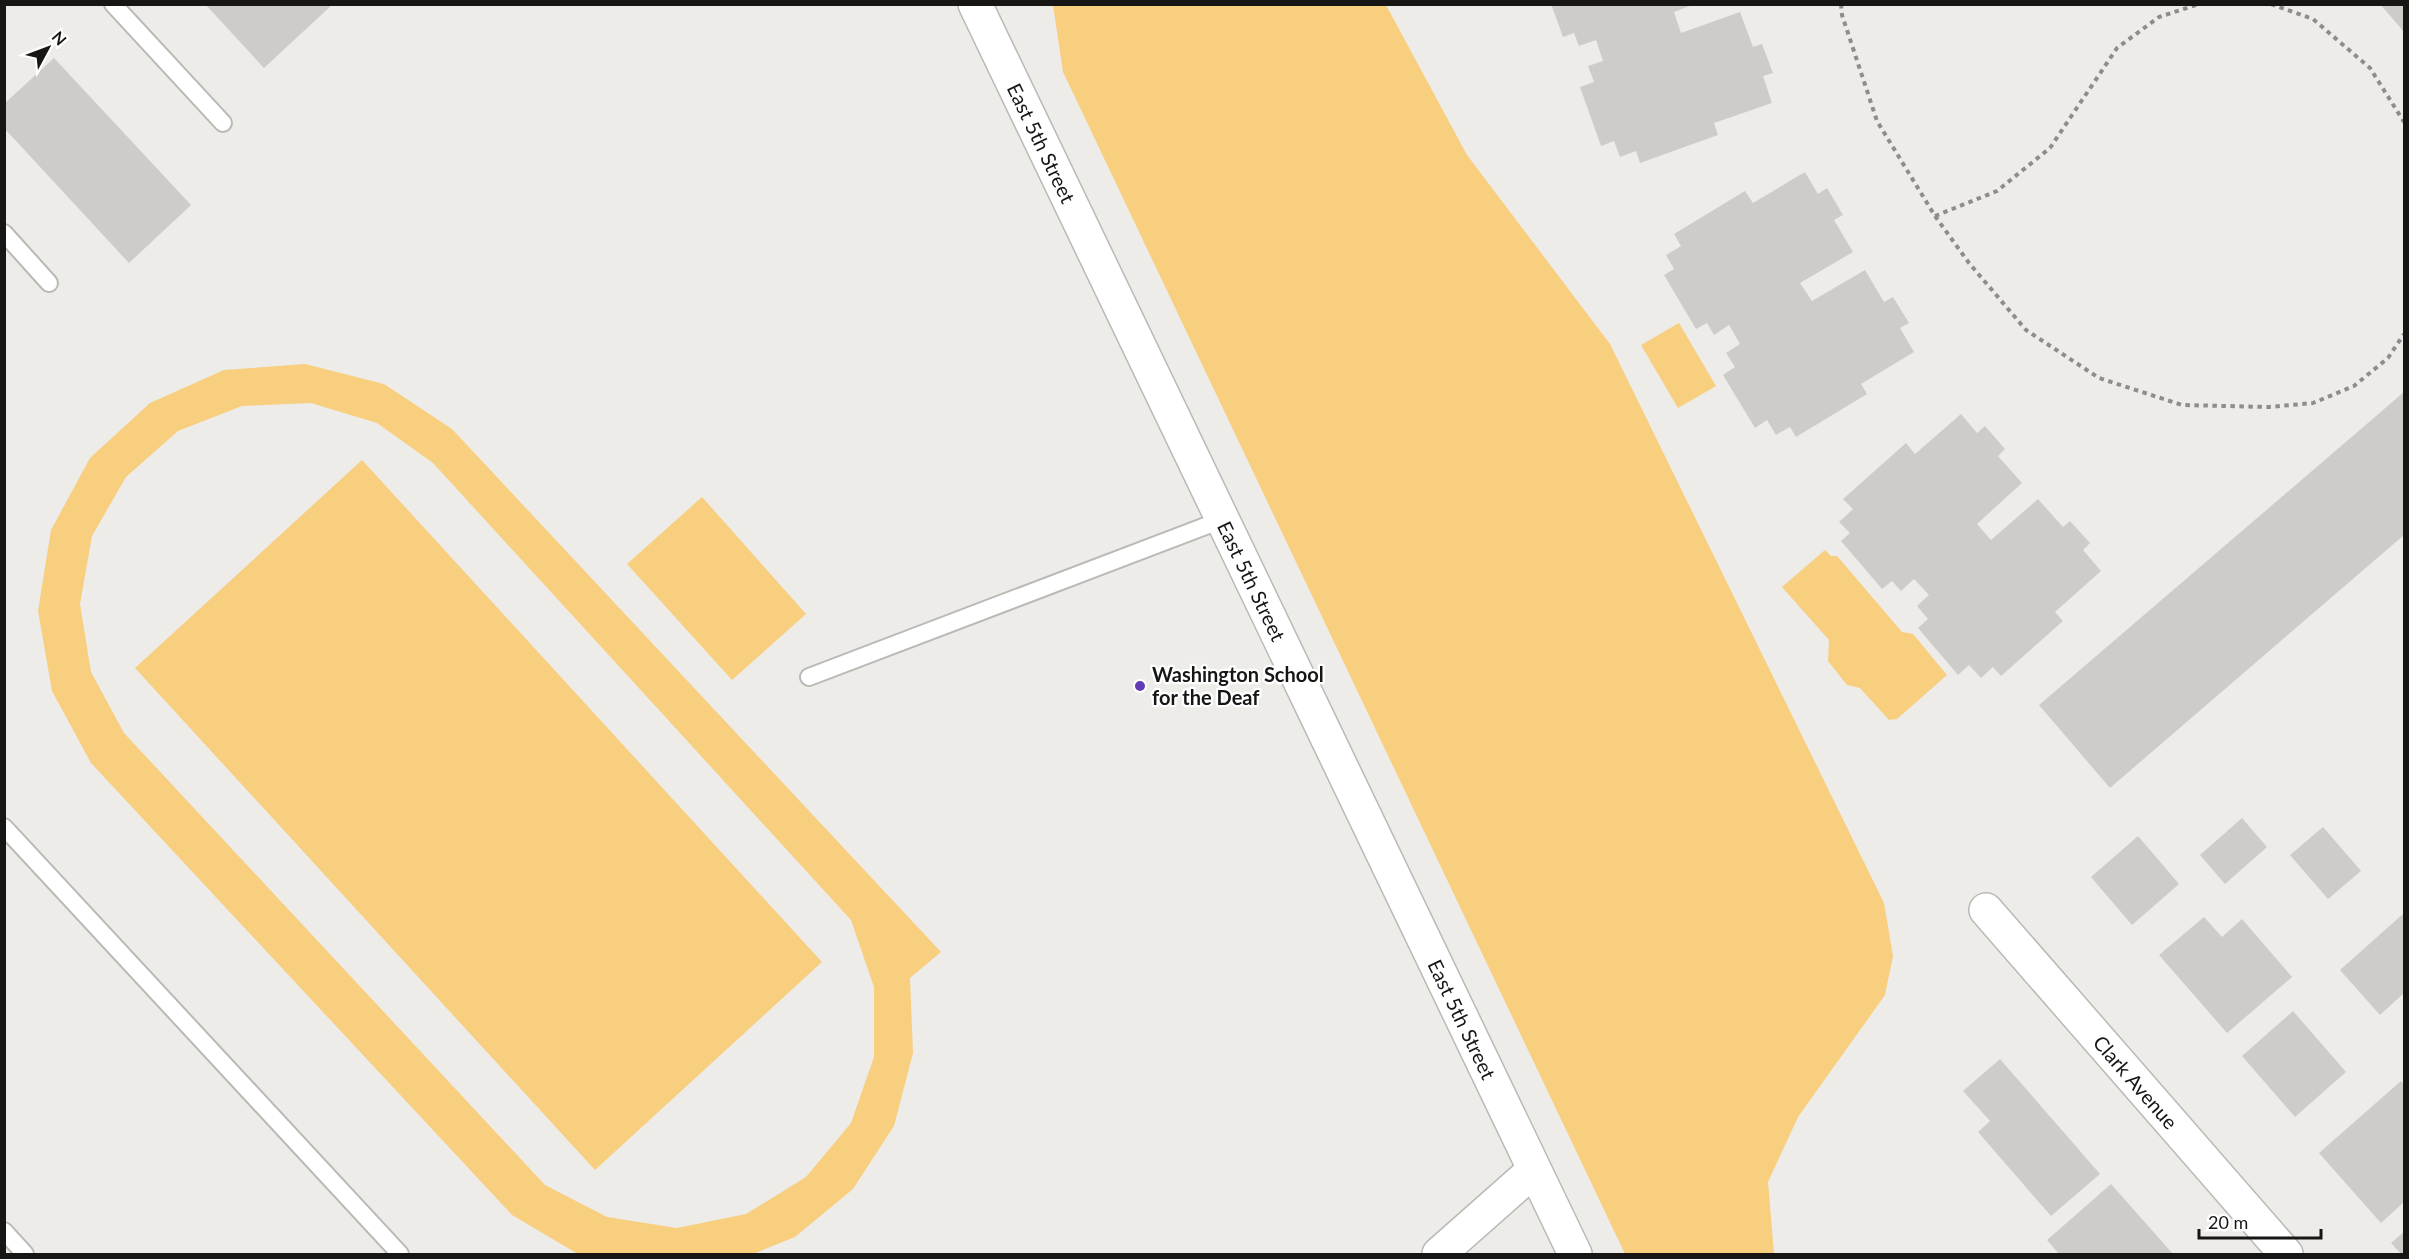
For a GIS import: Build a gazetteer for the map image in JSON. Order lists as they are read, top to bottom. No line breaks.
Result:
{"streets":{"street":["East 5th Street","Clark Avenue"]},"places":["Washington School for the Deaf"],"scale_bar":"20 m","north":"top right"}
